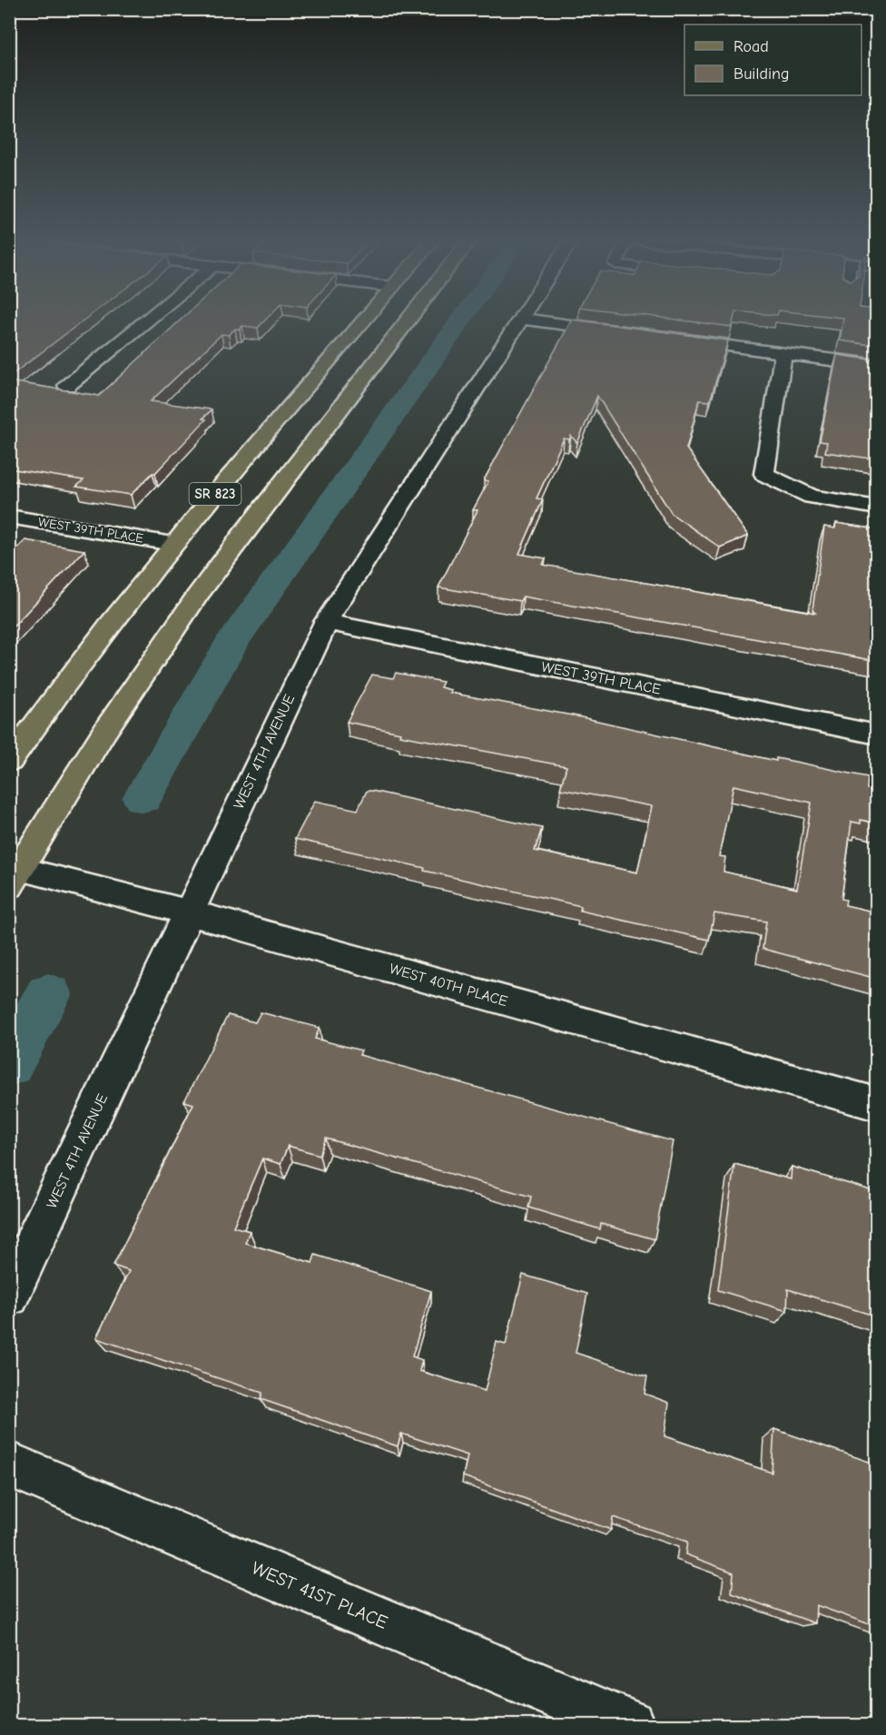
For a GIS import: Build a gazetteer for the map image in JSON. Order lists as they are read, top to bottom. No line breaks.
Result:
{"streets":{"main road":["SR 823"],"street":["WEST 39TH PLACE","WEST 4TH AVENUE","WEST 40TH PLACE","WEST 41ST PLACE"]},"crossings":[["SR 823","WEST 39TH PLACE"],["SR 823","WEST 40TH PLACE"],["WEST 39TH PLACE","WEST 4TH AVENUE"],["WEST 4TH AVENUE","WEST 40TH PLACE"]],"legend":["Road","Building"]}
